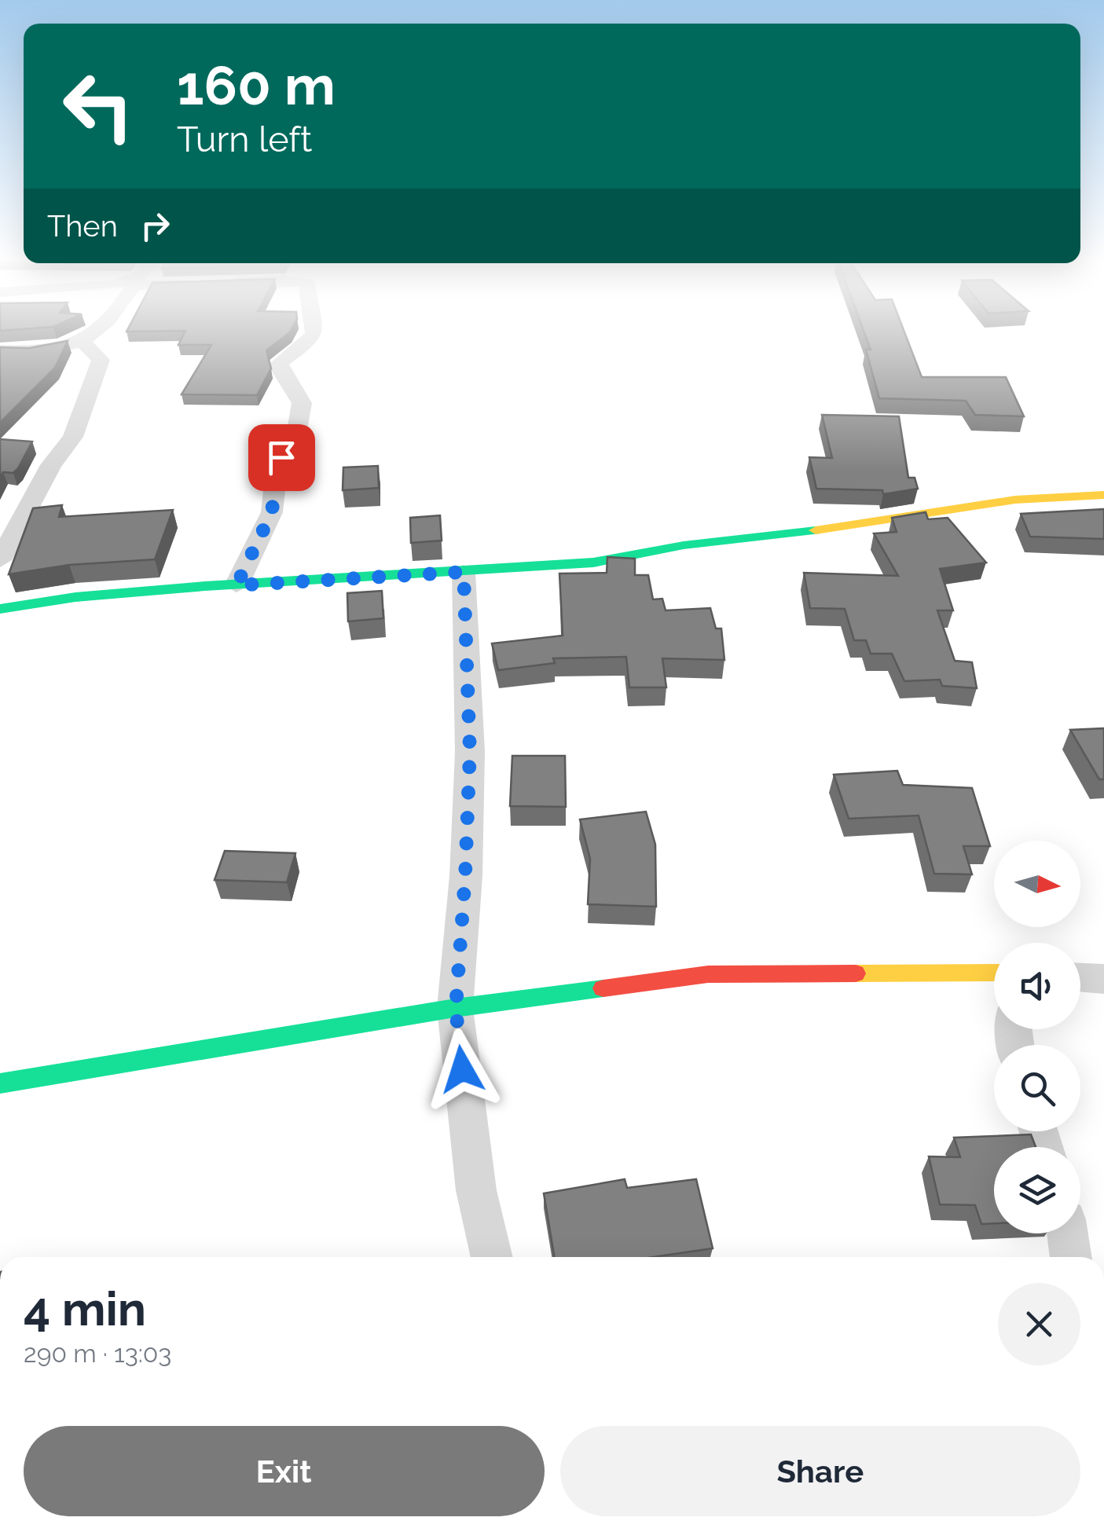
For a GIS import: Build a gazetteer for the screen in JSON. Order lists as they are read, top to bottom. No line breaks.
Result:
{"north":"right","page":{"turn":["160 m","Turn left"],"then":"Then","heading":["4 min","290 m · 13:03"],"buttons":["Exit","Share"]}}
